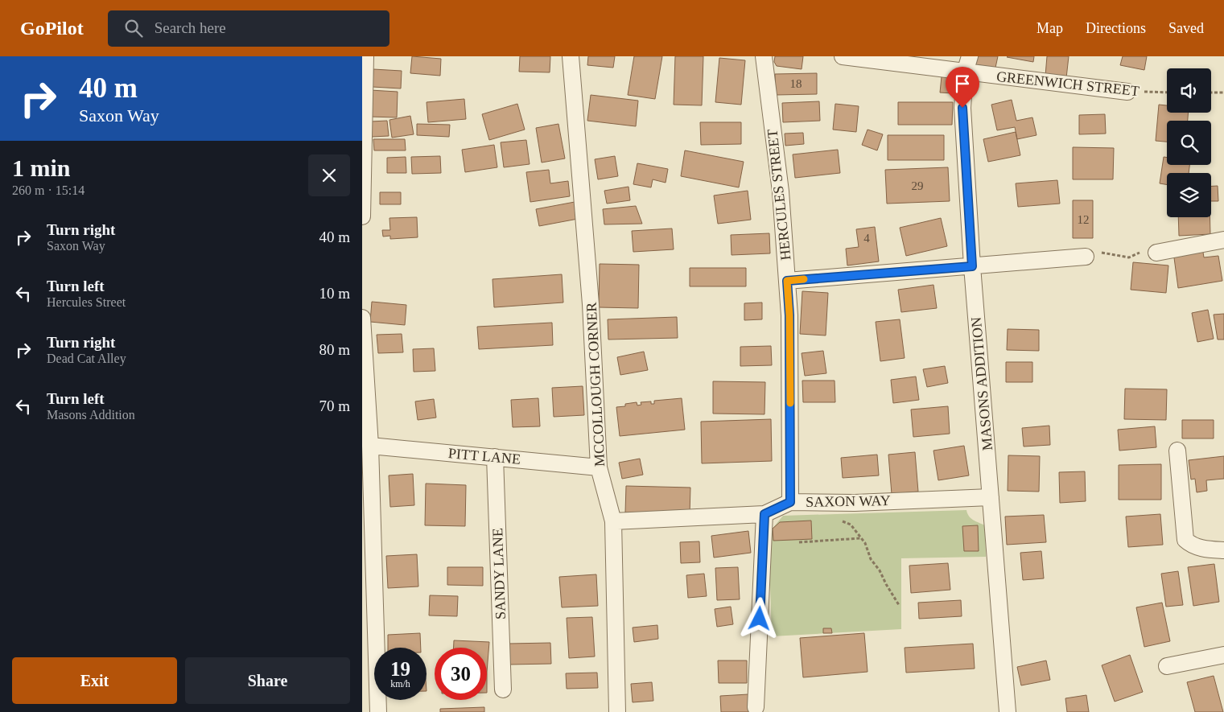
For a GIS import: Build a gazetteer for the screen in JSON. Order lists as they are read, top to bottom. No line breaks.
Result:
{"streets":{"street":["GREENWICH STREET","HERCULES STREET","MASONS ADDITION","MCCOLLOUGH CORNER","PITT LANE","SAXON WAY","SANDY LANE"]},"crossings":[["GREENWICH STREET","MASONS ADDITION"],["HERCULES STREET","SAXON WAY"],["MASONS ADDITION","SAXON WAY"],["MCCOLLOUGH CORNER","PITT LANE"],["MCCOLLOUGH CORNER","SAXON WAY"],["PITT LANE","SANDY LANE"]],"house_numbers":["18","29","12","4"],"page":{"header":"GoPilot","search":"Search here","nav":["Map","Directions","Saved"],"turn":["40 m","Saxon Way"],"heading":["1 min","260 m · 15:14"],"list":[{"name":"Turn right","note":"Saxon Way","value":"40 m"},{"name":"Turn left","note":"Hercules Street","value":"10 m"},{"name":"Turn right","note":"Dead Cat Alley","value":"80 m"},{"name":"Turn left","note":"Masons Addition","value":"70 m"}],"speed":"19 km/h","limit":"30","buttons":["Exit","Share"]}}
